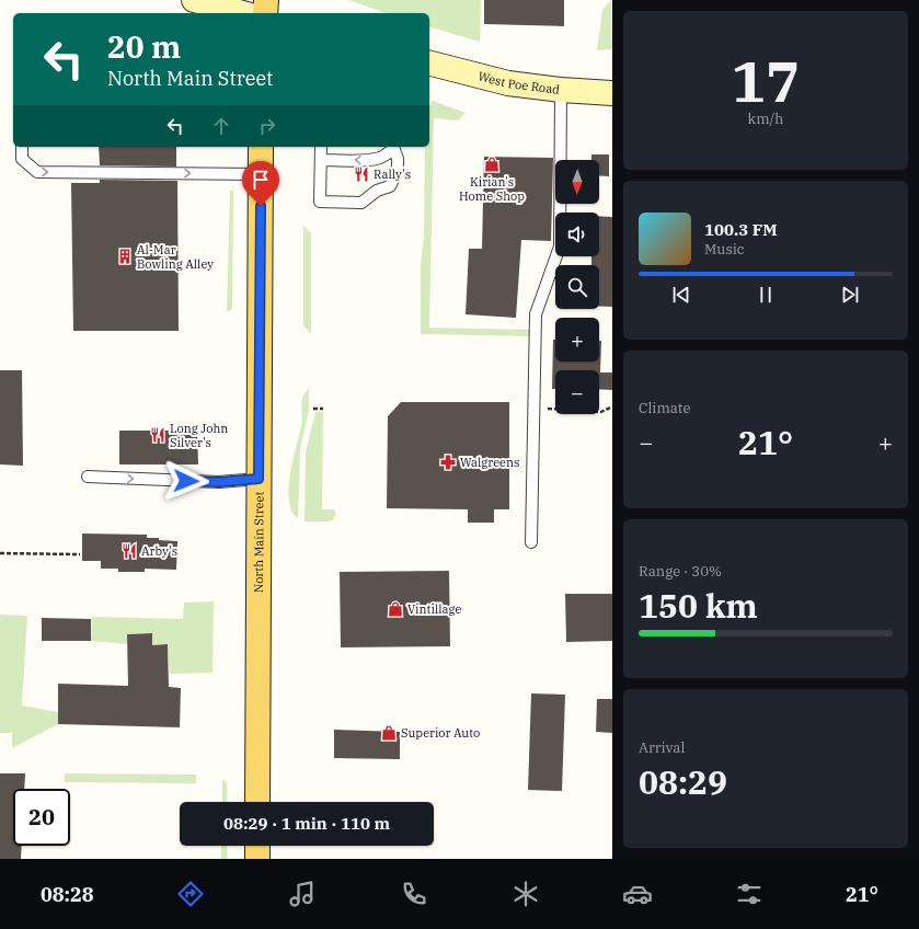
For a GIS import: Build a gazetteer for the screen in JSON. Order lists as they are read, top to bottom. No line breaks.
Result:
{"streets":{"main road":["West Poe Road","North Main Street"]},"places":{"shop":["Kirian's Home Shop","Vintillage","Superior Auto"],"restaurant":["Rally's","Long John Silver's","Arby's"],"building":["Al-Mar Bowling Alley"],"pharmacy":["Walgreens"]},"north":"bottom","page":{"tile":[["17","km/h"],"Climate",["Range · 30%","150 km"],["Arrival","08:29"]],"turn":["20 m","North Main Street"],"map_buttons":["+","−"],"song":["100.3 FM","Music"],"heat":["−","21°","+"],"limit":"20","trip":"08:29 · 1 min · 110 m","tabs":["08:28","21°"]}}
